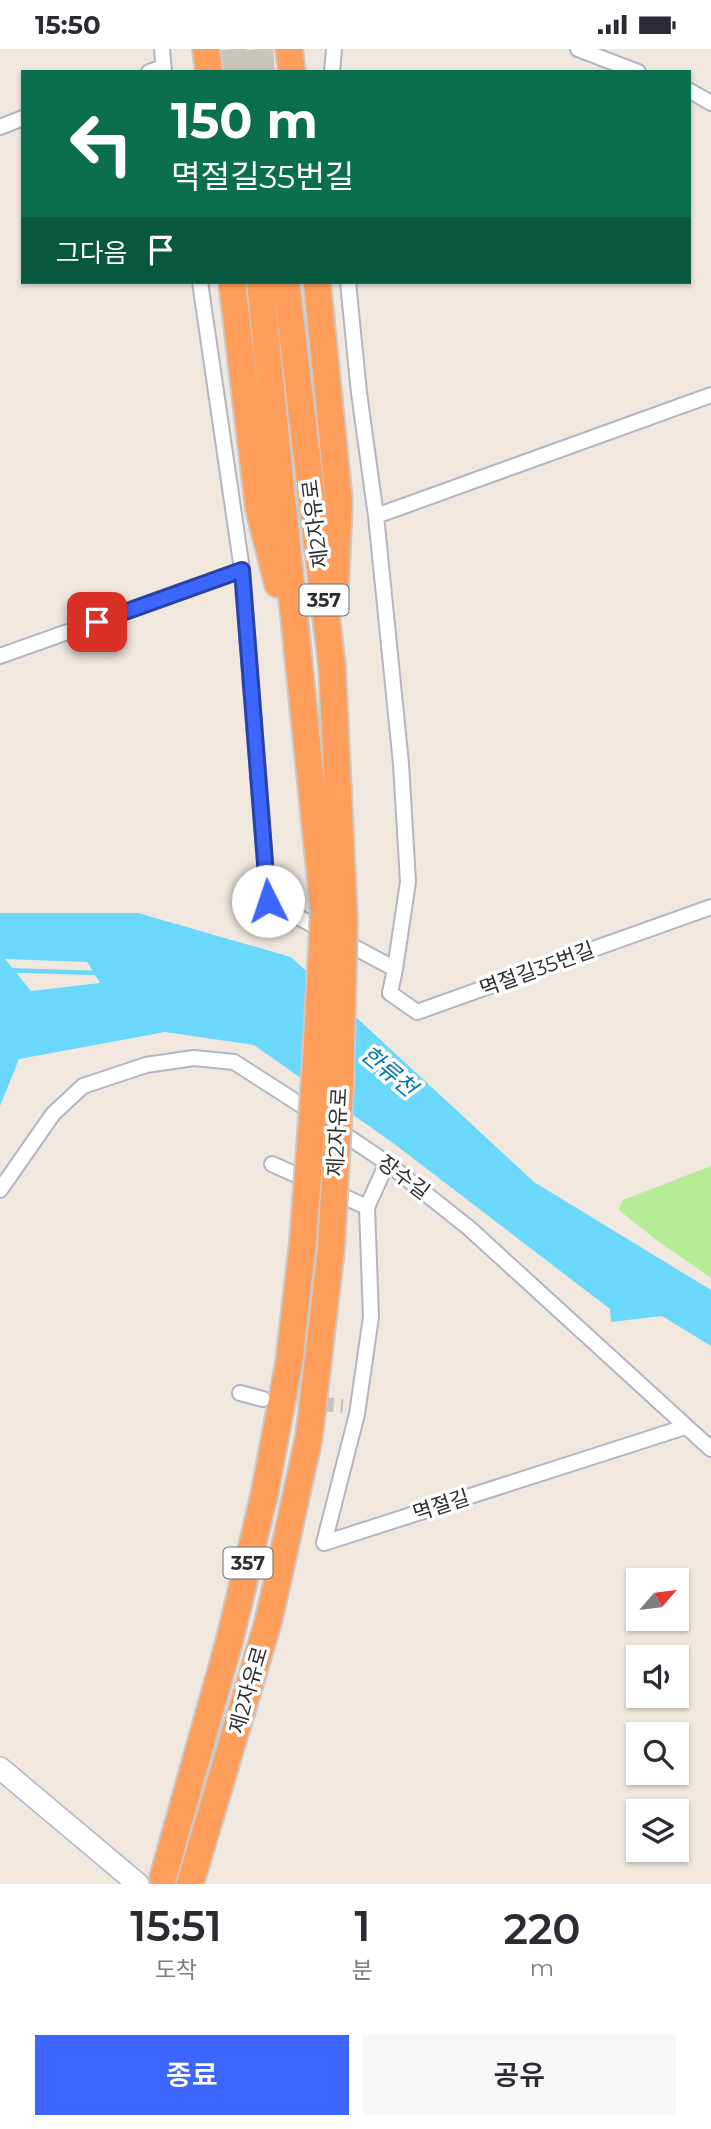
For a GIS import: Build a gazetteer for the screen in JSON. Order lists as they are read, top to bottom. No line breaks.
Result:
{"streets":{"highway":["제2자유로","357"],"street":["멱절길35번길","장수길","멱절길"]},"crossings":[["장수길","멱절길"]],"water":["한류천"],"north":"top right","page":{"status":"15:50","turn":["150 m","멱절길35번길"],"then":"그다음","eta":["15:51","도착","1","분","220","m"],"buttons":["종료","공유"]}}
